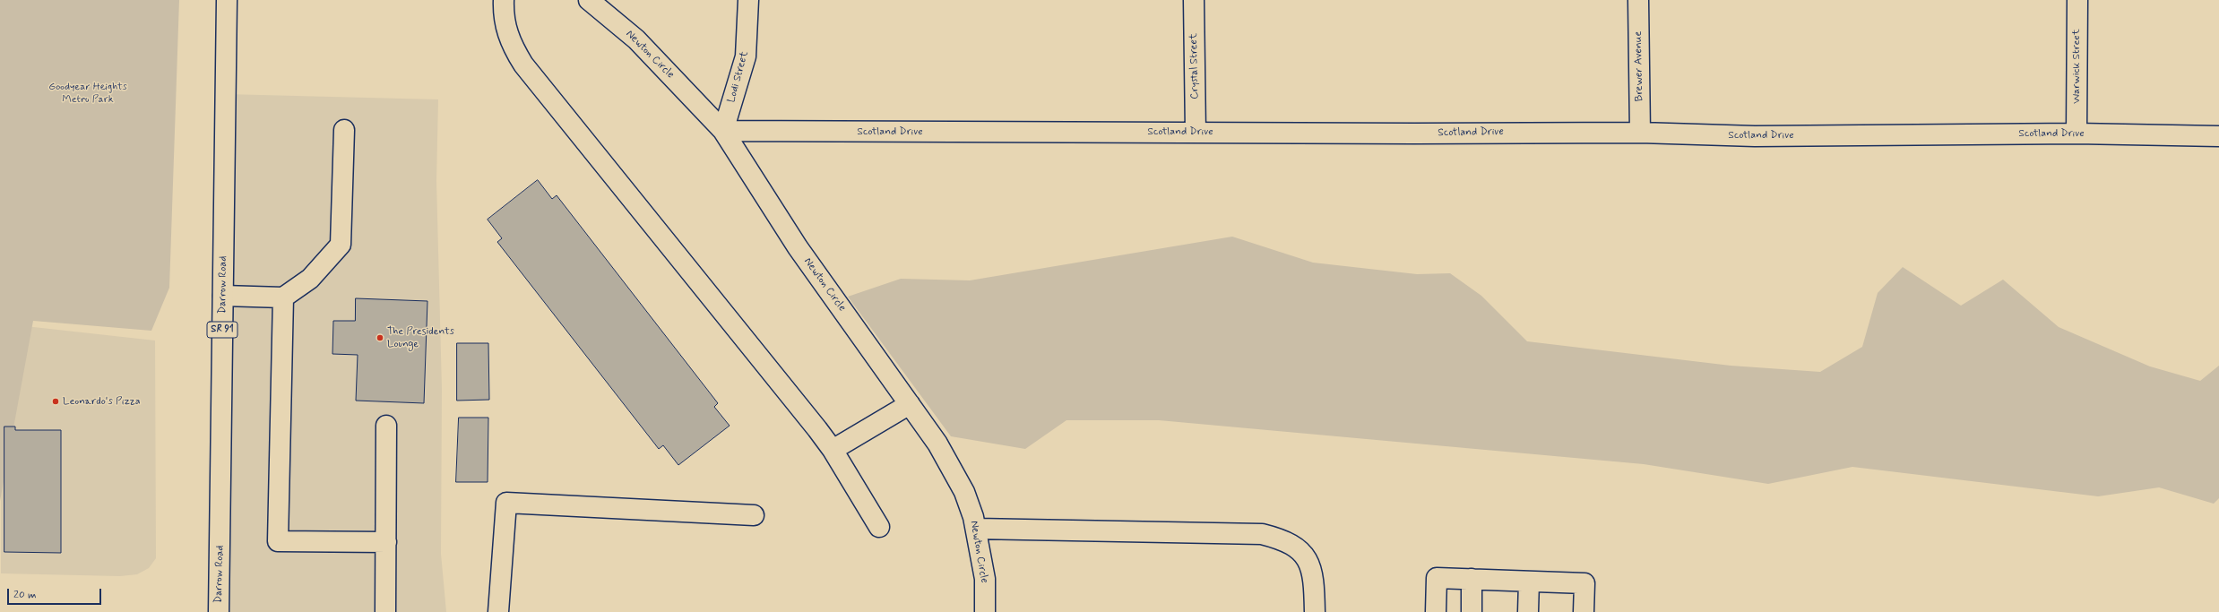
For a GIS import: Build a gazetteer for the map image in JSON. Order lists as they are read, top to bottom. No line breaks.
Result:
{"streets":{"street":["Newton Circle","Crystal Street","Brewer Avenue","Warwick Street","Lodi Street","Scotland Drive","Darrow Road","SR 91"]},"crossings":[["Newton Circle","Lodi Street"],["Newton Circle","Scotland Drive"],["Crystal Street","Scotland Drive"],["Brewer Avenue","Scotland Drive"],["Warwick Street","Scotland Drive"],["Lodi Street","Scotland Drive"]],"parks":["Goodyear Heights Metro Park"],"places":["The Presidents Lounge","Leonardo's Pizza"],"scale_bar":"20 m"}
